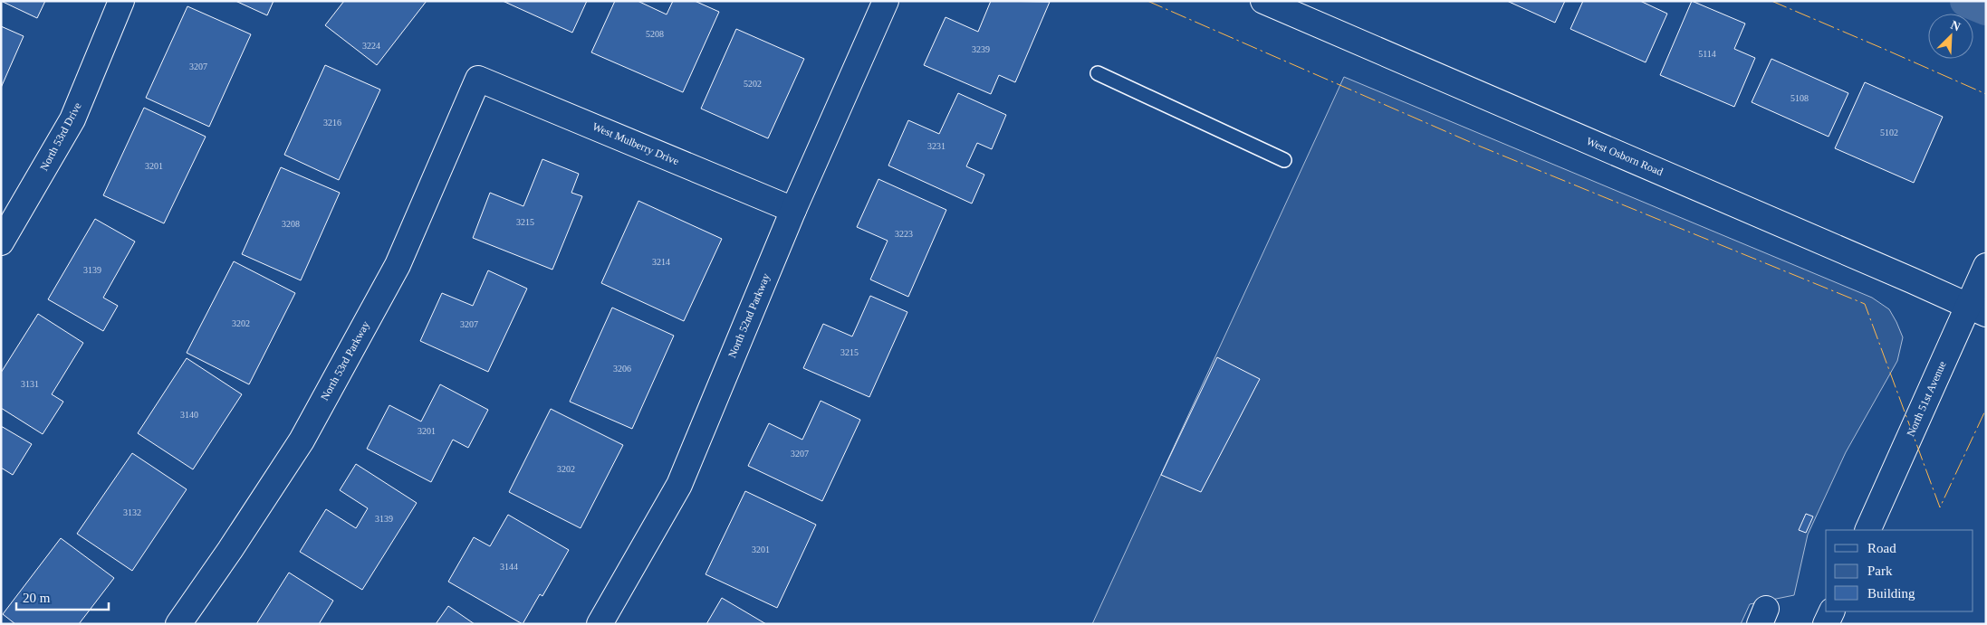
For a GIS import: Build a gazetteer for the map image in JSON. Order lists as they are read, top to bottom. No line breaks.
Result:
{"streets":{"street":["North 53rd Drive","West Mulberry Drive","West Osborn Road","North 52nd Parkway","North 53rd Parkway","North 51st Avenue"]},"crossings":[["West Mulberry Drive","North 52nd Parkway"],["West Mulberry Drive","North 53rd Parkway"],["West Osborn Road","North 51st Avenue"]],"house_numbers":["5208","3224","3239","5114","3207","5202","5108","3216","5102","3231","3201","3215","3208","3223","3214","3139","3202","3207","3215","3206","3131","3140","3201","3207","3202","3132","3139","3201","3144"],"legend":["Road","Park","Building"],"scale_bar":"20 m","north":"top right"}
